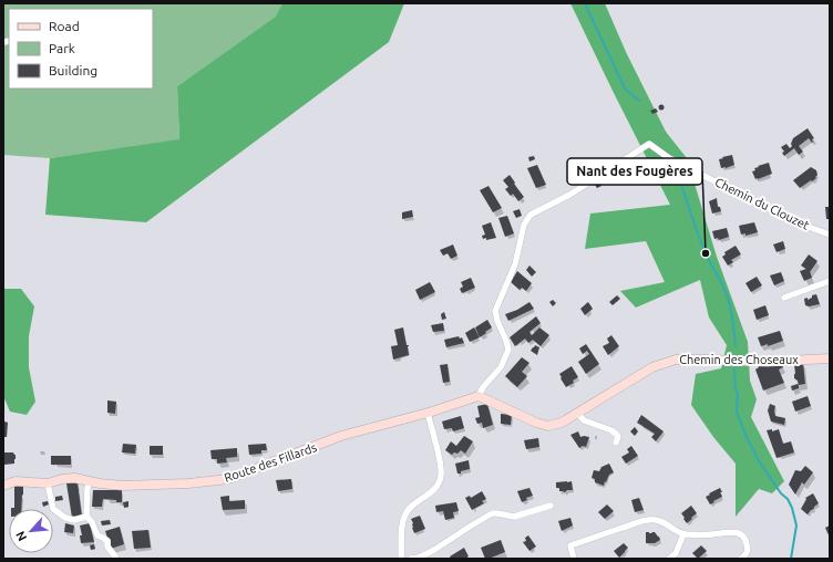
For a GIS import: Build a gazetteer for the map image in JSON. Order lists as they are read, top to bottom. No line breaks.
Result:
{"streets":{"street":["Chemin du Clouzet","Chemin des Choseaux","Route des Fillards"]},"crossings":[["Chemin du Clouzet","Chemin des Choseaux"],["Chemin du Clouzet","Route des Fillards"],["Chemin des Choseaux","Route des Fillards"]],"places":["Nant des Fougères"],"legend":["Road","Park","Building"],"north":"bottom left"}
